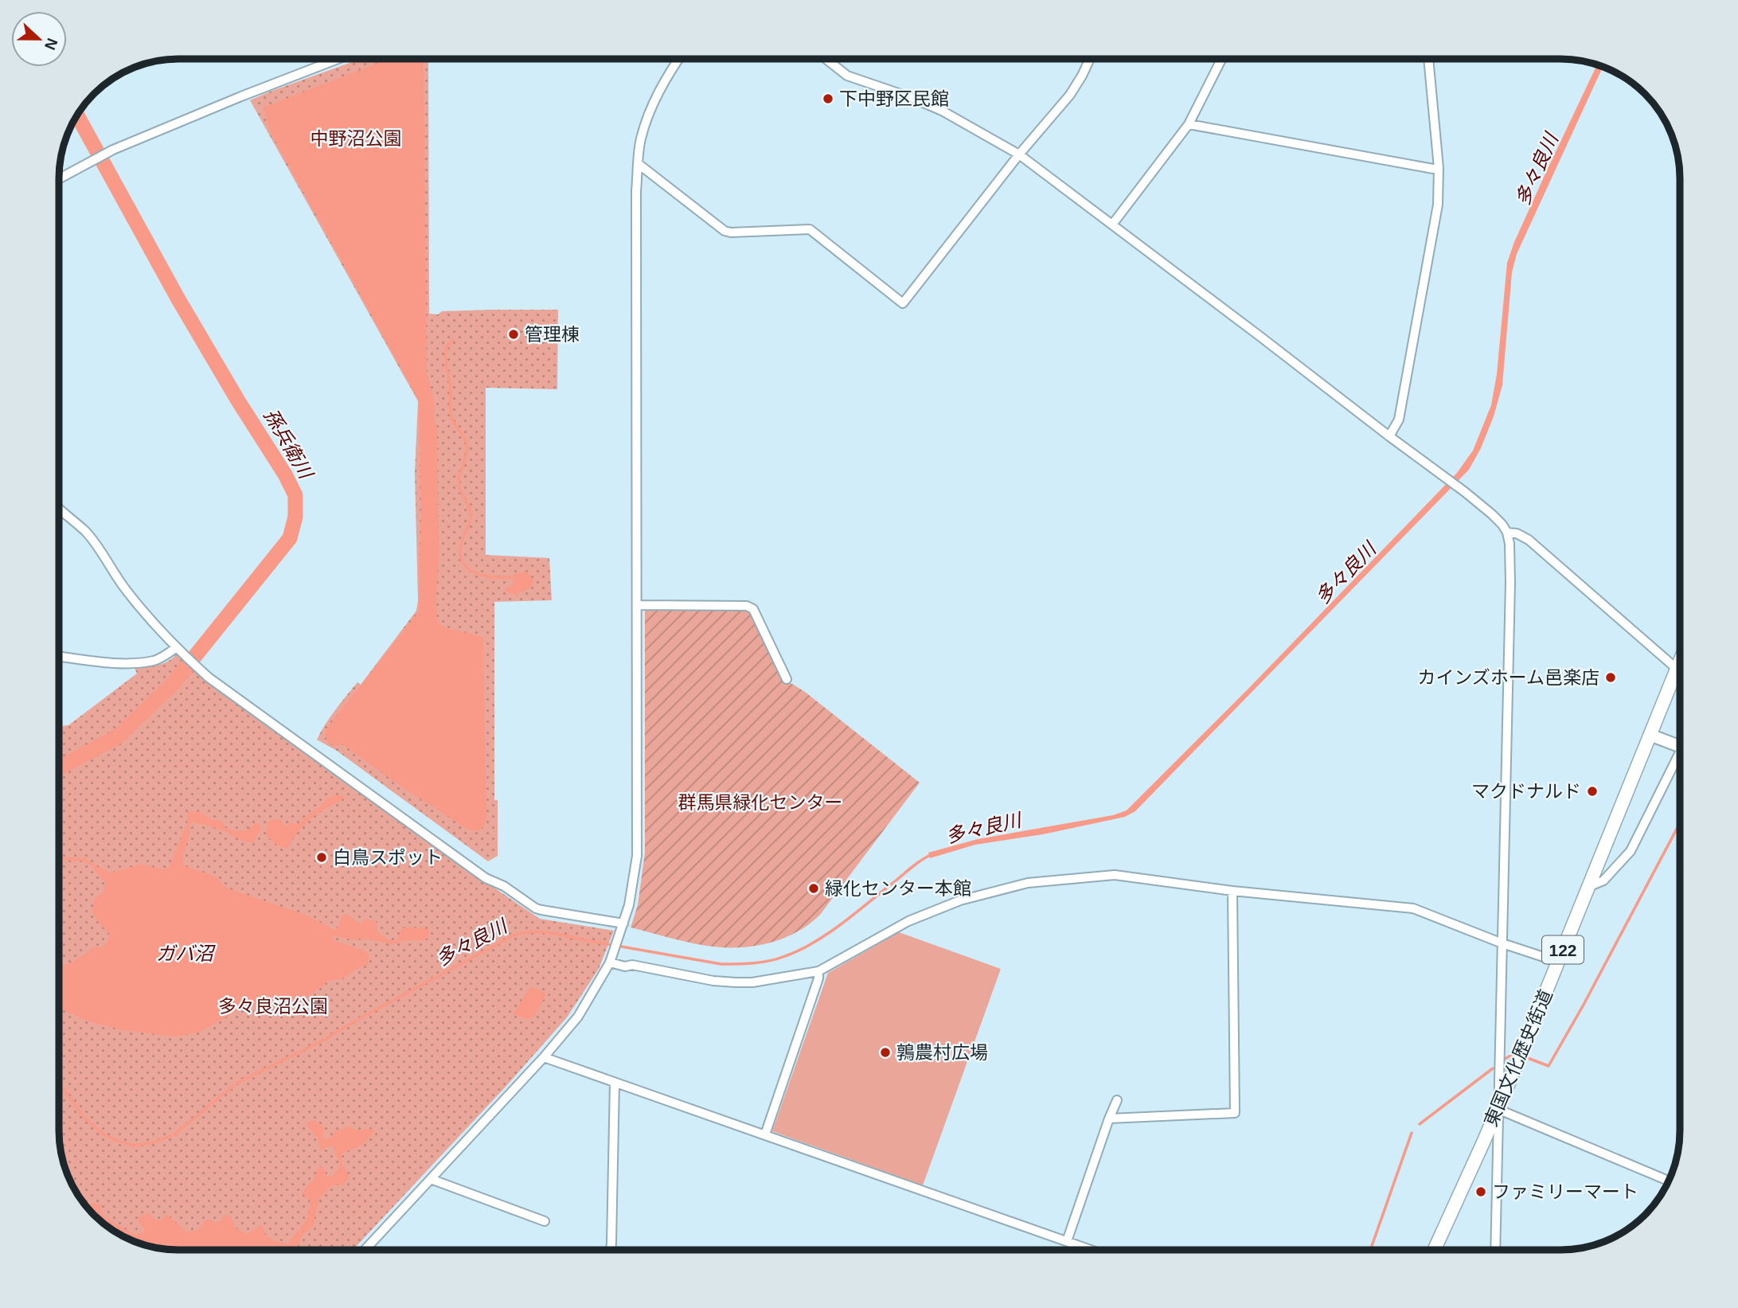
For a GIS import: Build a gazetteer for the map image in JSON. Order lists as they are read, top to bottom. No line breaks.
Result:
{"streets":{"highway":["122","東国文化歴史街道"]},"water":["多々良川","孫兵衛川","ガバ沼"],"parks":["中野沼公園","群馬県緑化センター","多々良沼公園"],"places":["下中野区民館","管理棟","カインズホーム邑楽店","マクドナルド","白鳥スポット","緑化センター本館","鶉農村広場","ファミリーマート"],"north":"right"}
